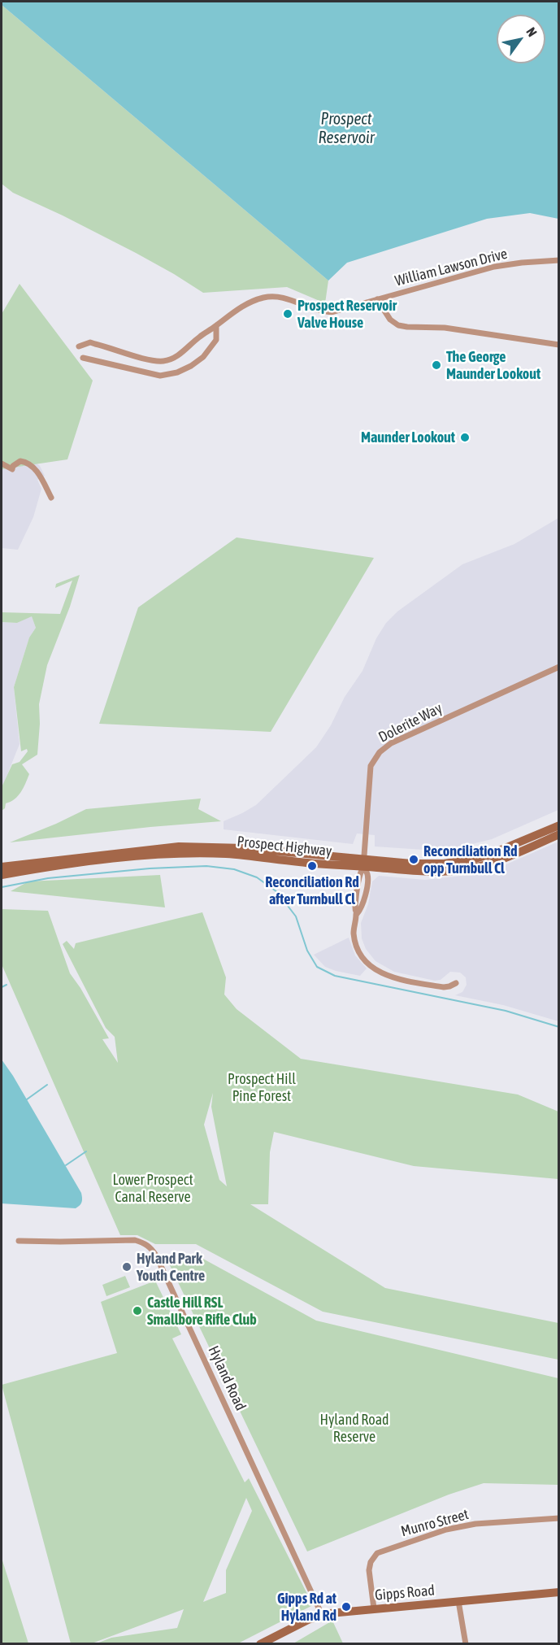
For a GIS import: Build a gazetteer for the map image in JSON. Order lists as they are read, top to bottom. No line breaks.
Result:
{"streets":{"main road":["Prospect Highway","Gipps Road"],"street":["William Lawson Drive","Dolerite Way","Hyland Road","Munro Street"]},"crossings":[["Dolerite Way","Prospect Highway"],["Hyland Road","Gipps Road"],["Munro Street","Gipps Road"]],"water":["Prospect Reservoir"],"parks":["Prospect Hill Pine Forest","Lower Prospect Canal Reserve","Hyland Road Reserve"],"places":["Prospect Reservoir Valve House","The George Maunder Lookout","Maunder Lookout","Reconciliation Rd opp Turnbull Cl","Reconciliation Rd after Turnbull Cl","Hyland Park Youth Centre","Castle Hill RSL Smallbore Rifle Club","Gipps Rd at Hyland Rd"],"north":"top right"}
